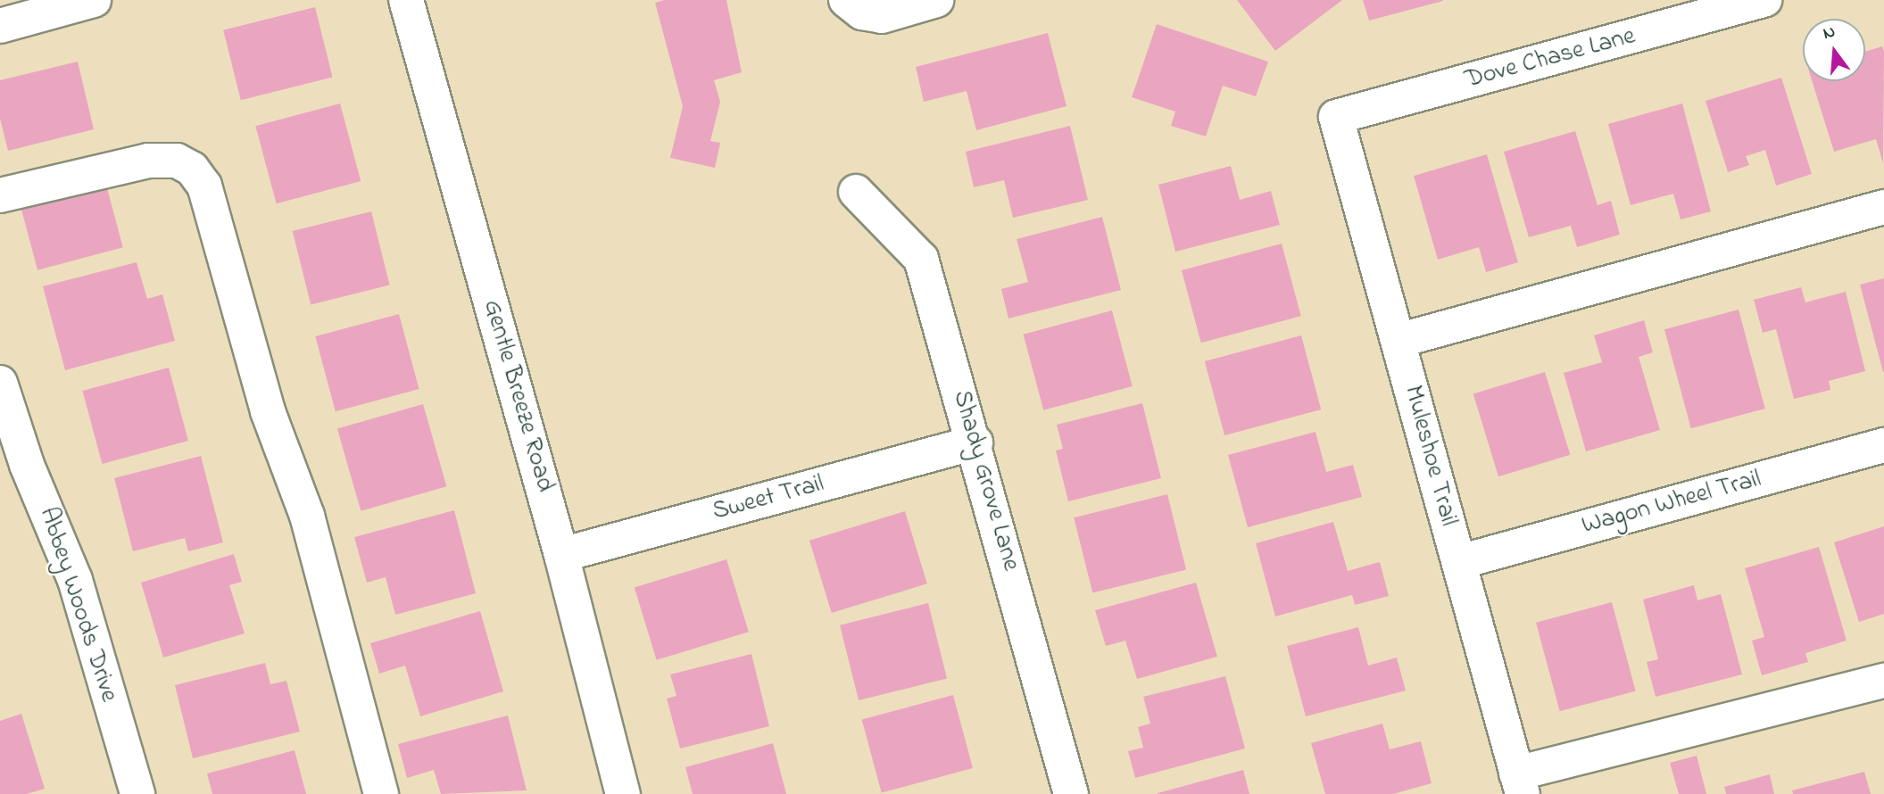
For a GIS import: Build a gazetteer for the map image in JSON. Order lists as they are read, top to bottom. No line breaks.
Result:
{"streets":{"street":["Dove Chase Lane","Gentle Breeze Road","Muleshoe Trail","Shady Grove Lane","Sweet Trail","Wagon Wheel Trail","Abbey Woods Drive"]},"crossings":[["Dove Chase Lane","Muleshoe Trail"],["Gentle Breeze Road","Sweet Trail"],["Muleshoe Trail","Wagon Wheel Trail"],["Shady Grove Lane","Sweet Trail"]],"north":"top"}
